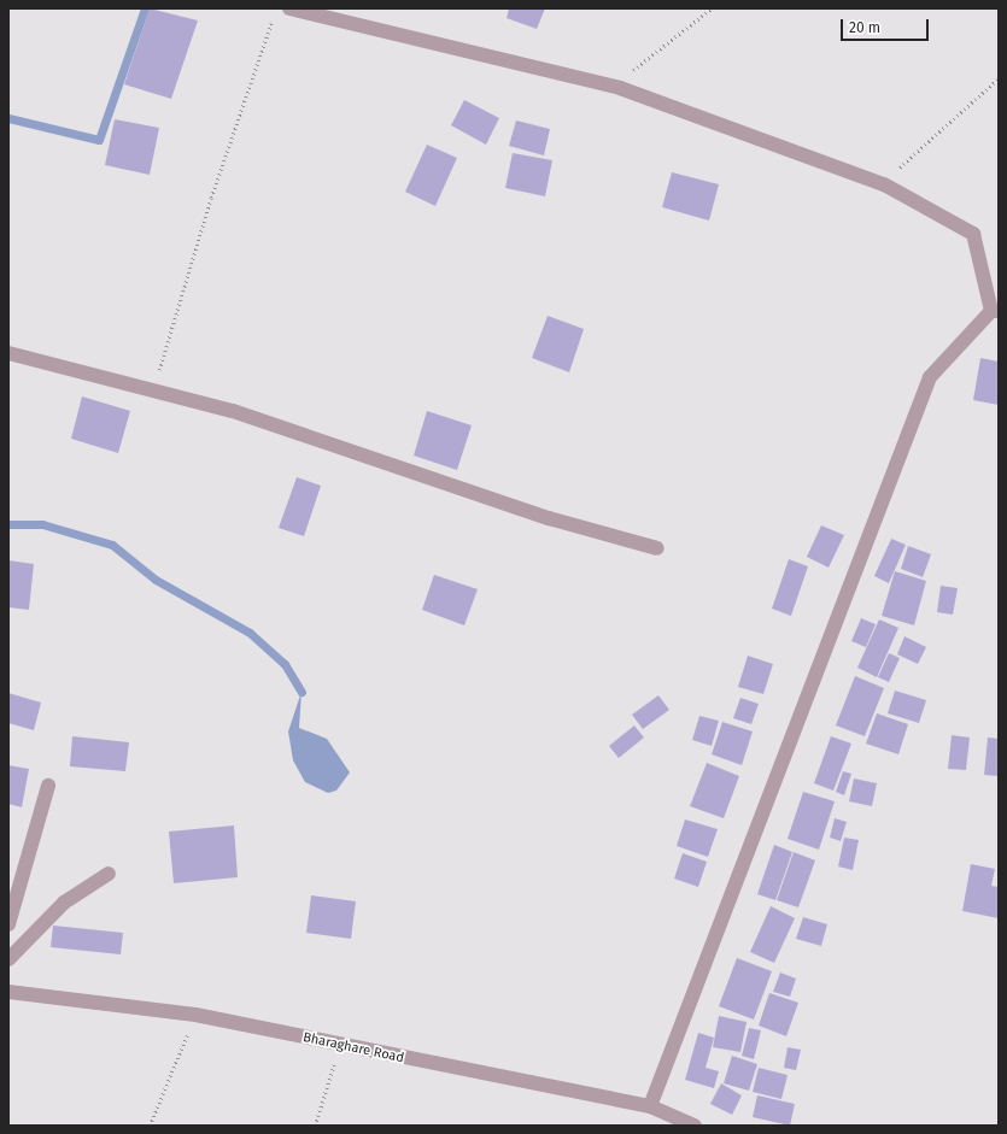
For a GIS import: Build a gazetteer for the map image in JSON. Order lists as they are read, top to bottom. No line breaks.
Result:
{"streets":{"street":["Bharaghare Road"]},"scale_bar":"20 m"}
